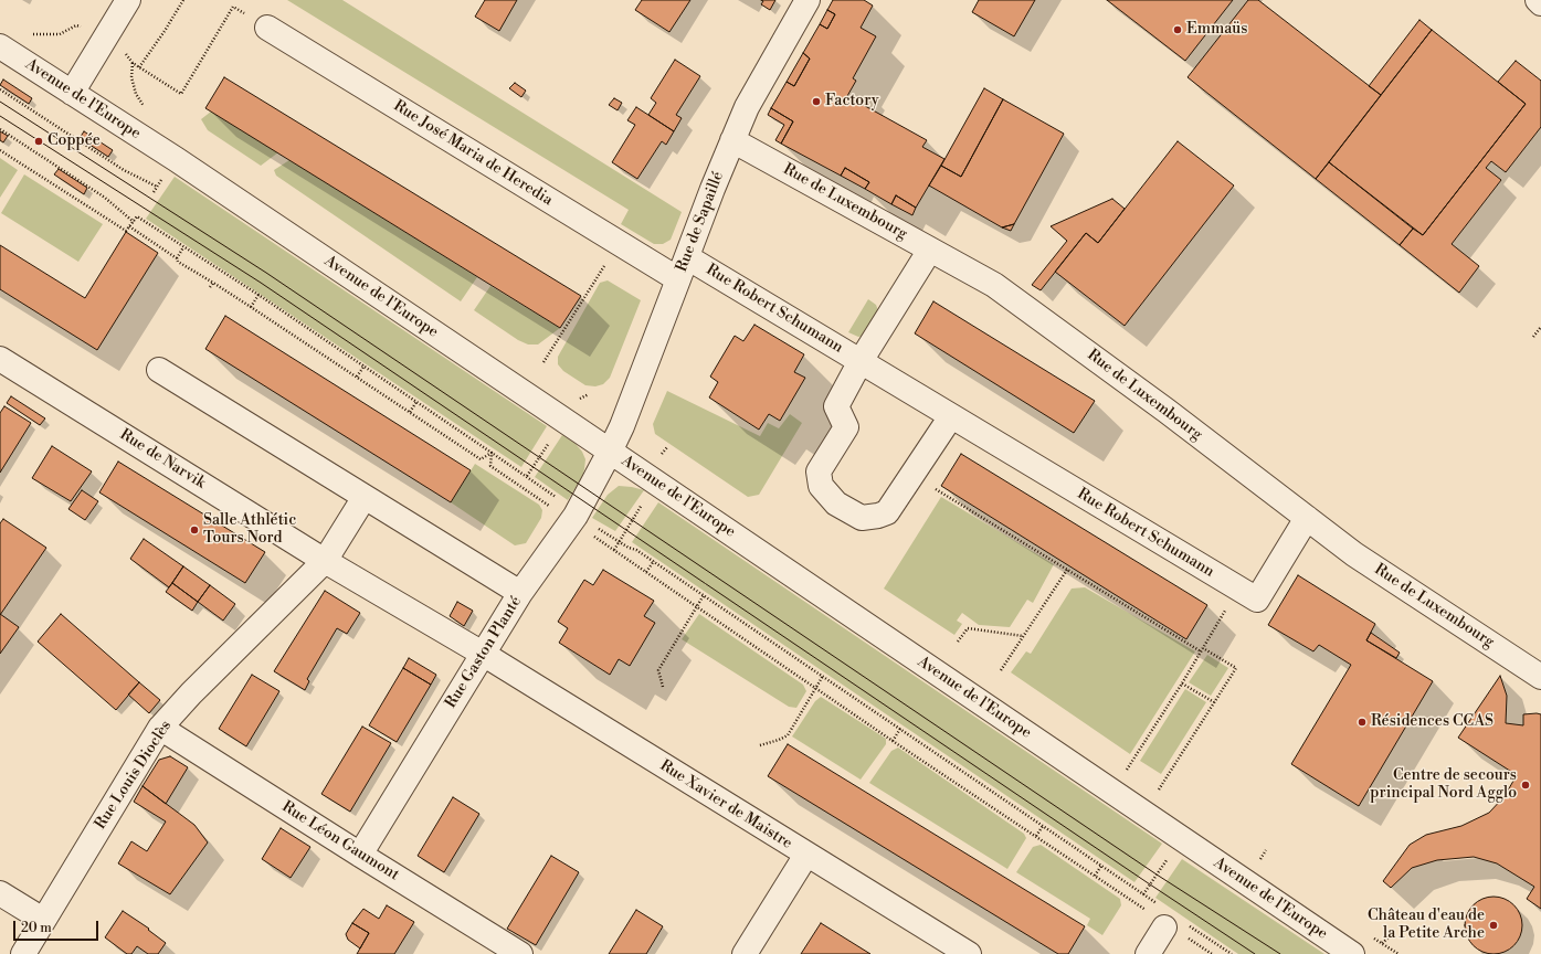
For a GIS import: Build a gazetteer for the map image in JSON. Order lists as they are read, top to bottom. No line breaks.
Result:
{"streets":{"street":["Avenue de l'Europe","Rue José Maria de Heredia","Rue de Luxembourg","Rue de Sapaillé","Rue Robert Schumann","Rue de Narvik","Rue Gaston Planté","Rue Louis Dioclès","Rue Xavier de Maistre","Rue Léon Gaumont"]},"crossings":[["Avenue de l'Europe","Rue de Sapaillé"],["Avenue de l'Europe","Rue Gaston Planté"],["Rue José Maria de Heredia","Rue de Sapaillé"],["Rue de Luxembourg","Rue de Sapaillé"],["Rue de Luxembourg","Rue Robert Schumann"],["Rue de Sapaillé","Rue Robert Schumann"],["Rue de Sapaillé","Rue Gaston Planté"],["Rue de Narvik","Rue Gaston Planté"],["Rue de Narvik","Rue Louis Dioclès"],["Rue de Narvik","Rue Xavier de Maistre"],["Rue Gaston Planté","Rue Xavier de Maistre"],["Rue Gaston Planté","Rue Léon Gaumont"],["Rue Louis Dioclès","Rue Léon Gaumont"]],"places":["Emmaüs","Factory","Coppée","Salle Athlétic Tours Nord","Résidences CCAS","Centre de secours principal Nord Agglo","Château d'eau de la Petite Arche"],"scale_bar":"20 m"}
